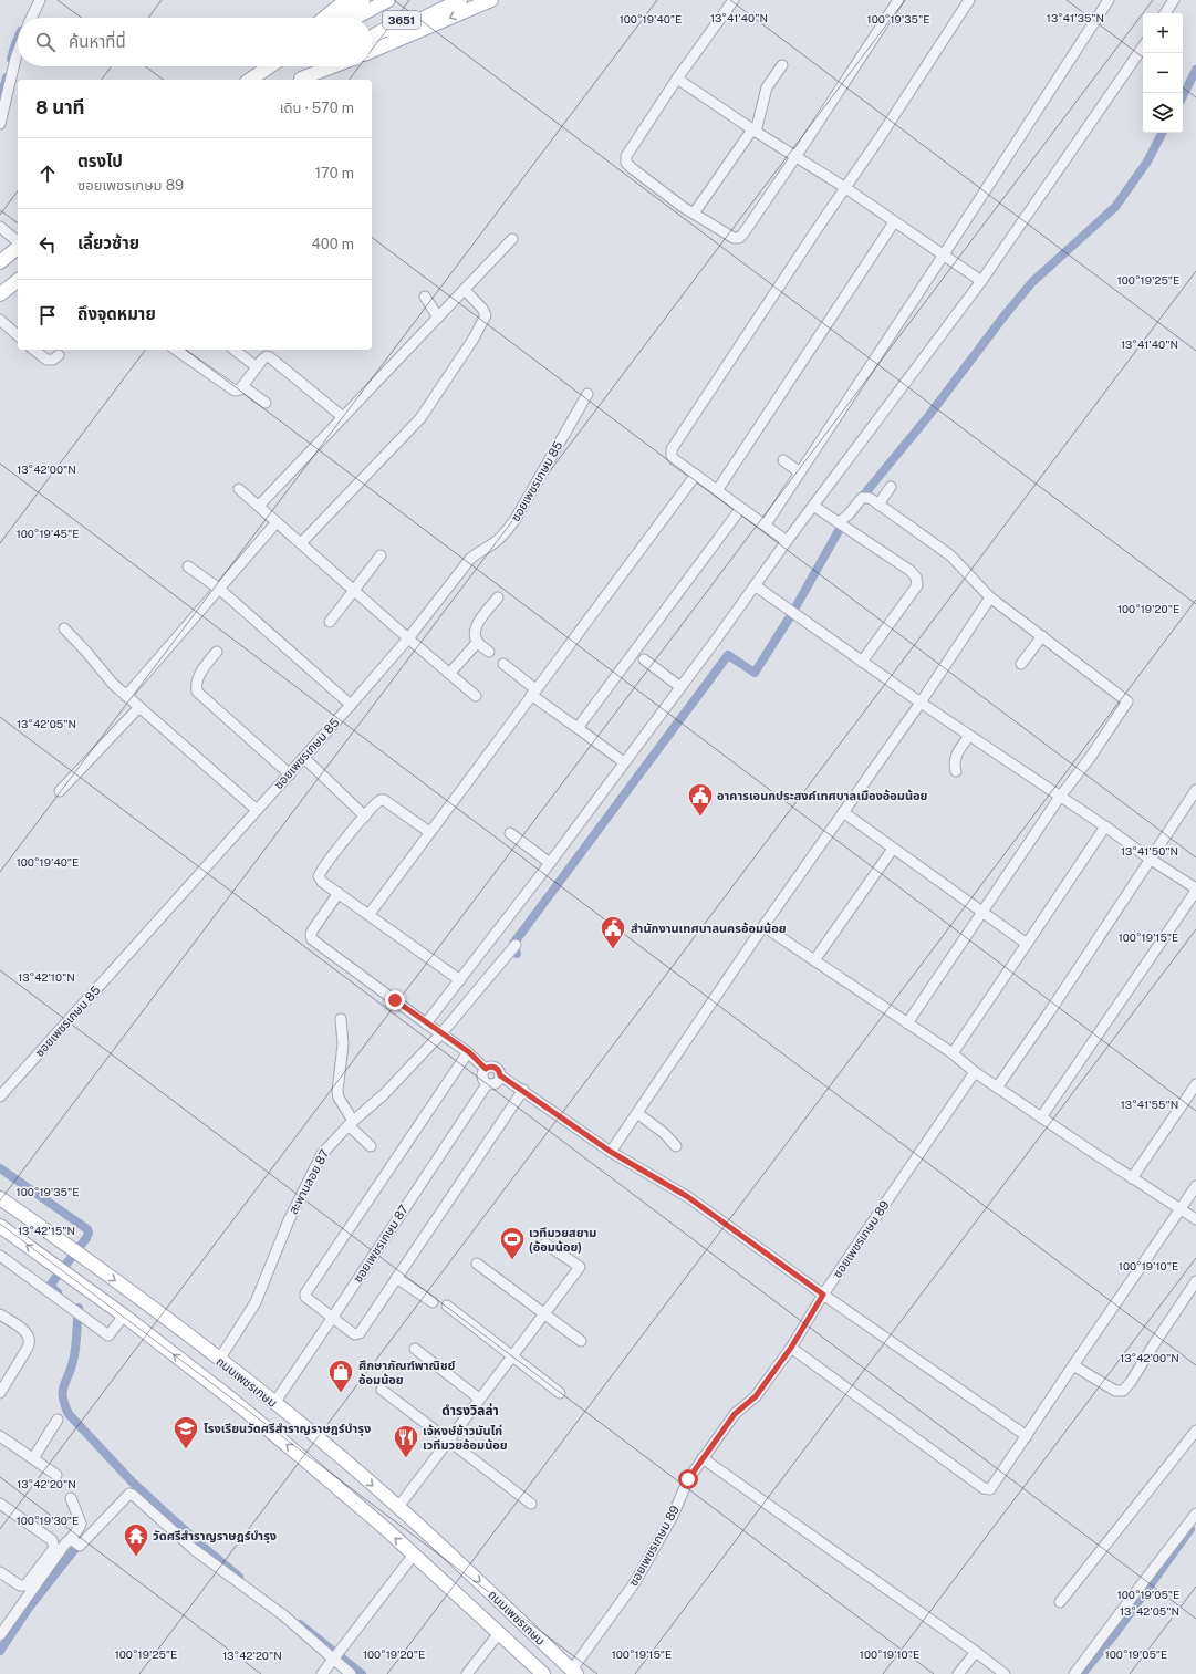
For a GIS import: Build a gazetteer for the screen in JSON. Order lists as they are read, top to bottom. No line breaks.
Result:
{"streets":{"main road":["3651","ถนนเพชรเกษม"],"street":["ซอยเพชรเกษม 85","สะพานลอย 87","ซอยเพชรเกษม 89","ซอยเพชรเกษม 87"]},"crossings":[["สะพานลอย 87","ถนนเพชรเกษม"],["ซอยเพชรเกษม 89","ถนนเพชรเกษม"],["ซอยเพชรเกษม 87","ถนนเพชรเกษม"]],"districts":["ดำรงวิลล่า"],"places":{"public building":["อาคารเอนกประสงค์เทศบาลเมืองอ้อมน้อย","สำนักงานเทศบาลนครอ้อมน้อย"],"sports":["เวทีมวยสยาม (อ้อมน้อย)"],"shop":["ศึกษาภัณฑ์พาณิชย์ อ้อมน้อย"],"school or university":["โรงเรียนวัดศรีสําราญราษฎร์บํารุง"],"restaurant":["เจ้หงษ์ข้าวมันไก่ เวทีมวยอ้อมน้อย"],"temple":["วัดศรีสําราญราษฎร์บํารุง"]},"page":{"map_buttons":["+","−"],"search":"ค้นหาที่นี่","heading":["8 นาที","เดิน · 570 m"],"list":[["ตรงไป","ซอยเพชรเกษม 89","170 m"],["เลี้ยวซ้าย","400 m"],"ถึงจุดหมาย"]},"coordinates":["13°41'40\"N","13°41'35\"N","100°19'40\"E","100°19'35\"E","100°19'25\"E","13°42'00\"N","100°19'45\"E","100°19'20\"E","13°42'05\"N","13°41'50\"N","100°19'15\"E","13°42'10\"N","13°41'55\"N","13°42'15\"N","100°19'10\"E","13°42'20\"N","100°19'30\"E","100°19'05\"E"]}
